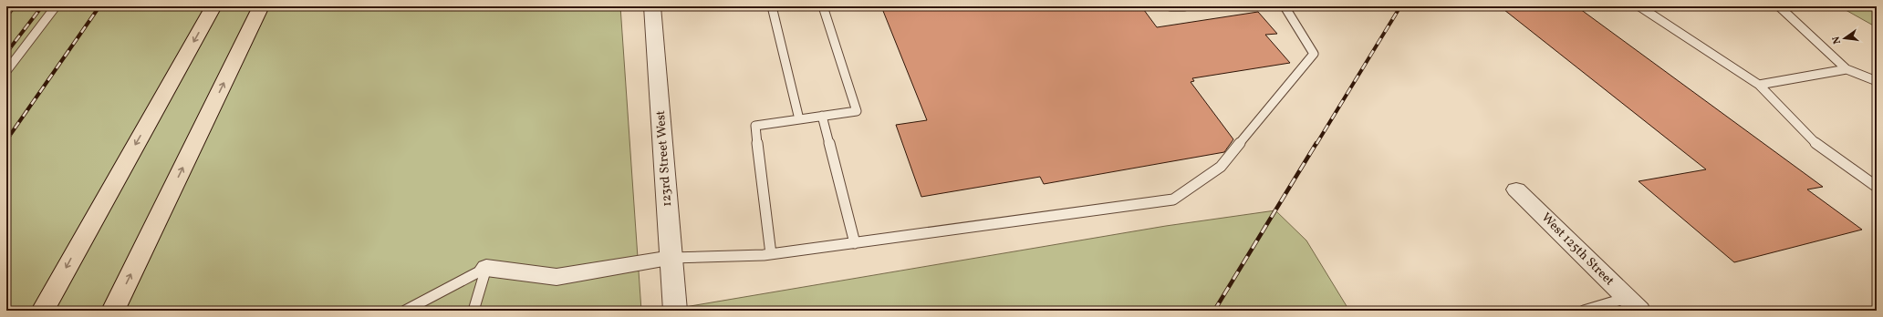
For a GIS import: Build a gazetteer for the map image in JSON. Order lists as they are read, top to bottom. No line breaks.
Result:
{"streets":{"street":["123rd Street West","West 125th Street"]},"north":"left"}
